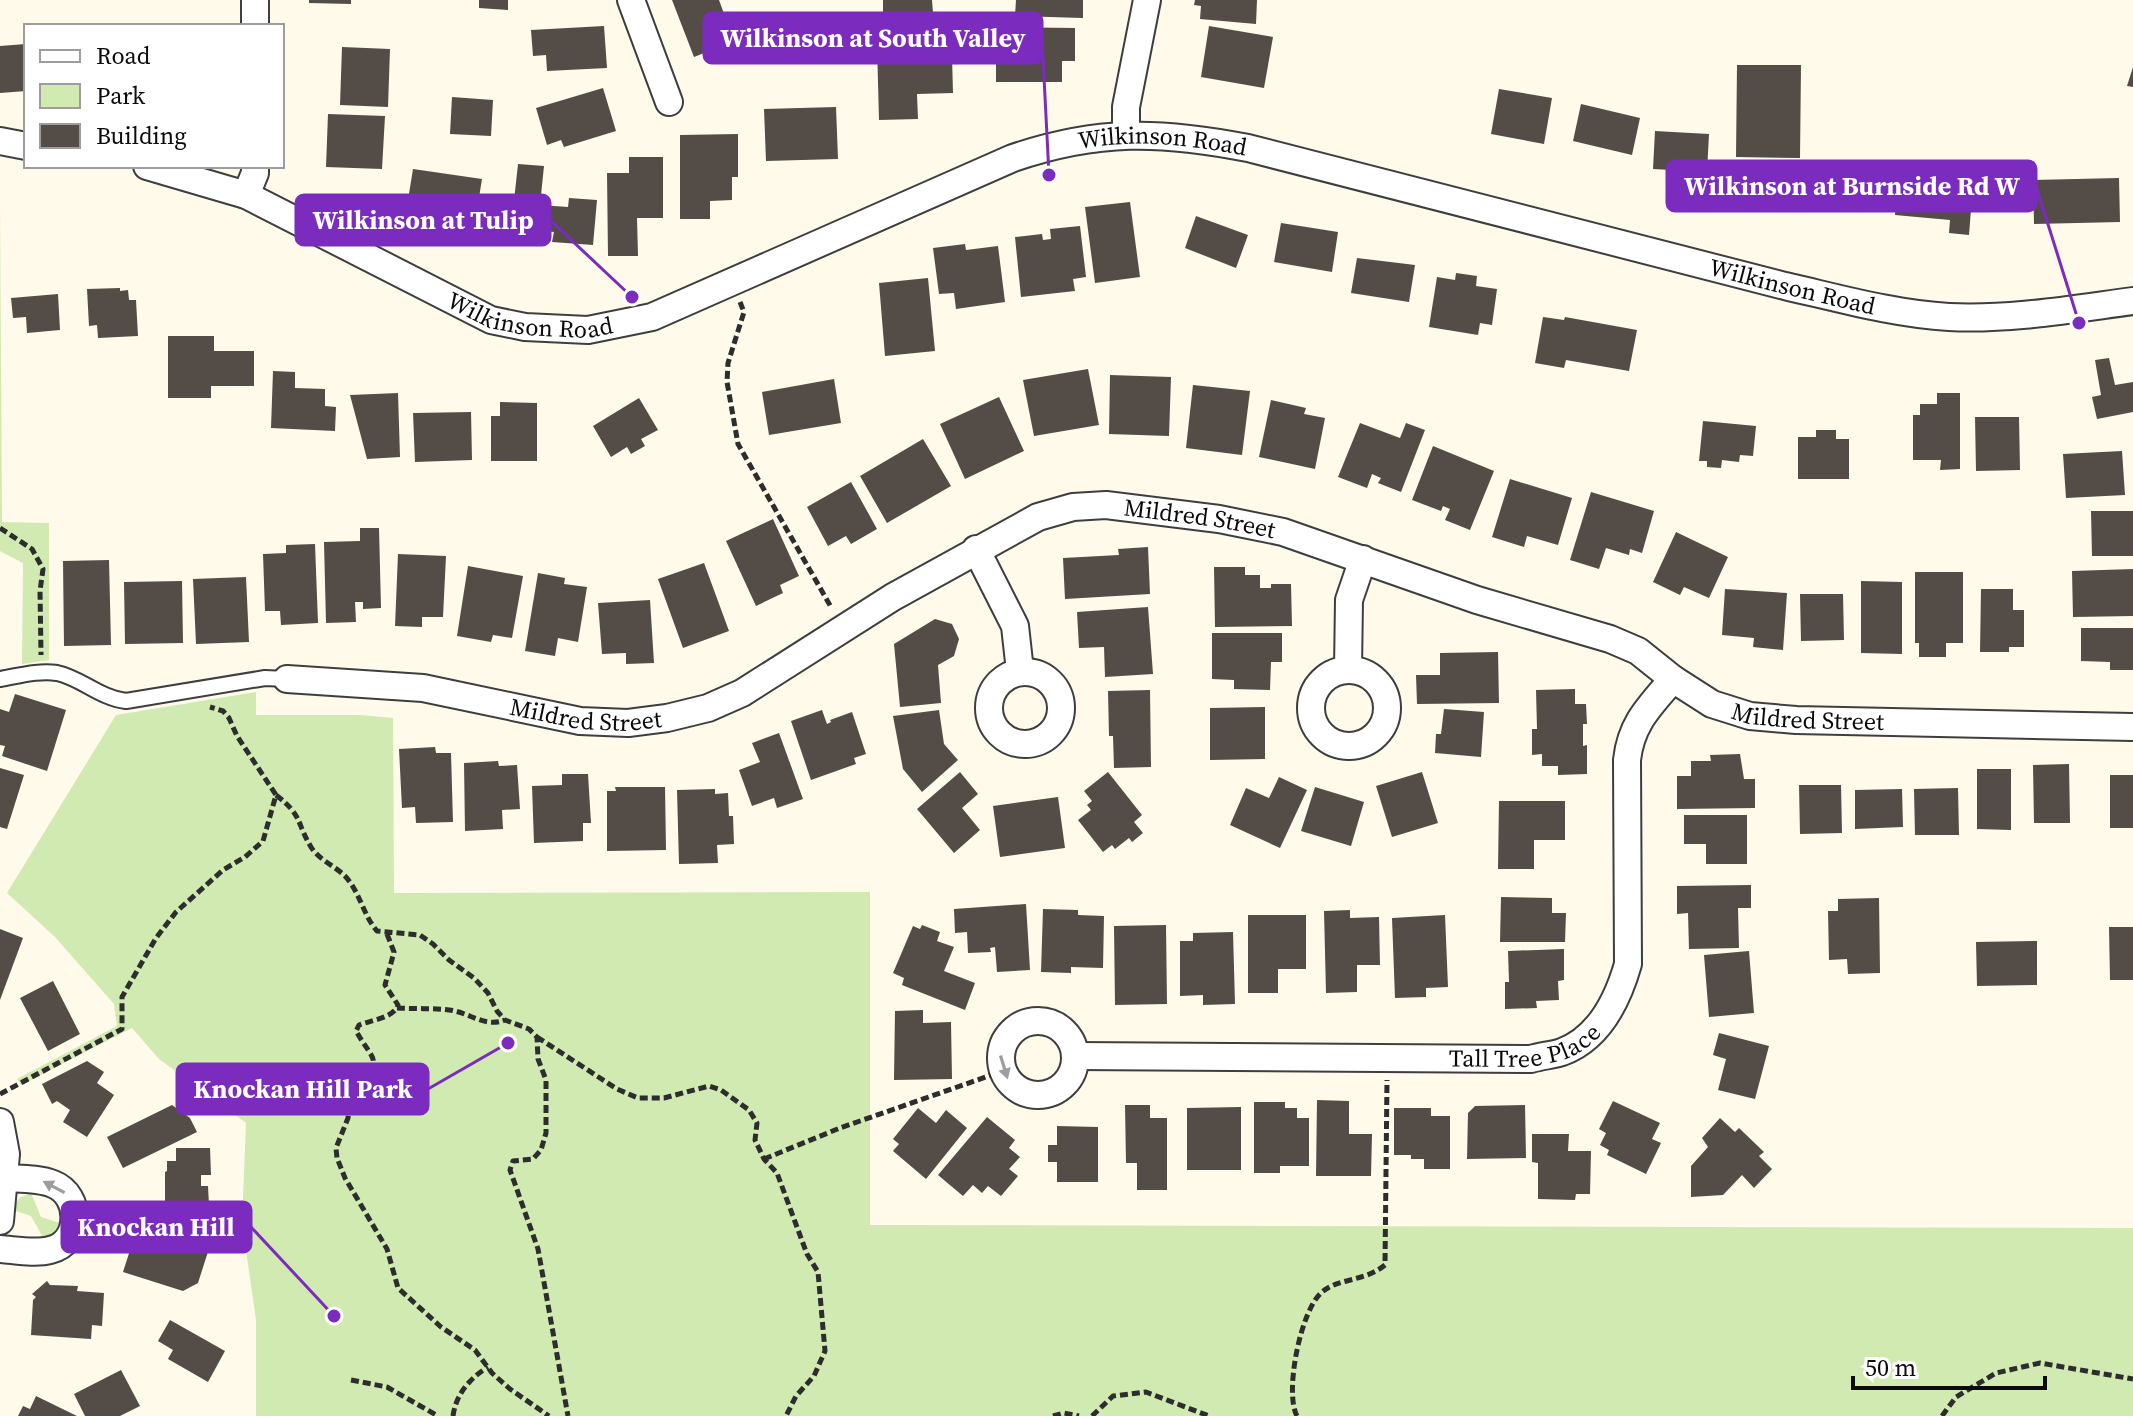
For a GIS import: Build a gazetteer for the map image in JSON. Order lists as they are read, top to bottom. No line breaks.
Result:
{"streets":{"street":["Wilkinson Road","Mildred Street","Tall Tree Place"]},"crossings":[["Mildred Street","Tall Tree Place"]],"places":["Wilkinson at South Valley","Wilkinson at Tulip","Wilkinson at Burnside Rd W","Knockan Hill Park","Knockan Hill"],"legend":["Road","Park","Building"],"scale_bar":"50 m"}
